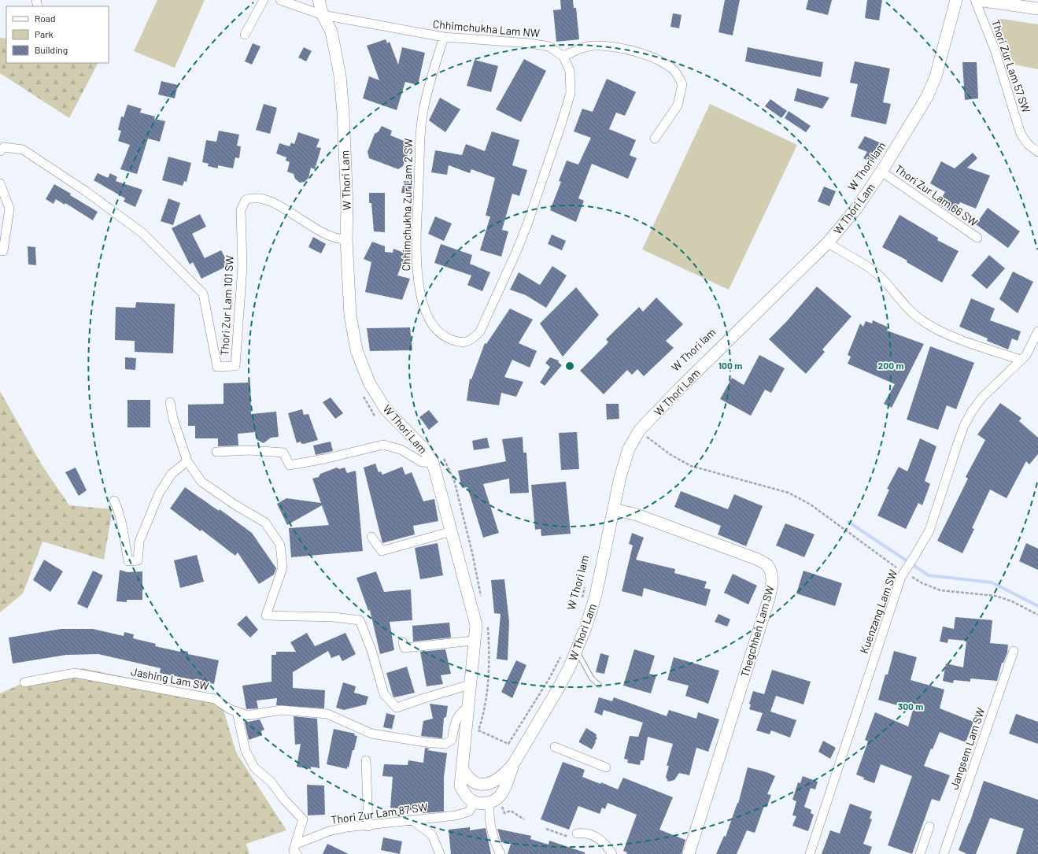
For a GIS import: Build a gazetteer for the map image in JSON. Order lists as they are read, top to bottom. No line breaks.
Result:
{"streets":{"main road":["W Thori Lam","Thegchhen Lam SW"],"street":["Chhimchukha Lam NW","Thori Zur Lam 57 SW","Thori Zur Lam 66 SW","Chhimchukha Zur Lam 2 SW","Thori Zur Lam 101 SW","Kuenzang Lam SW","Jashing Lam SW","Jangsem Lam SW","Thori Zur Lam 87 SW"],"path":["W Thori lam"]},"crossings":[["Chhimchukha Lam NW","W Thori Lam"],["Chhimchukha Lam NW","Chhimchukha Zur Lam 2 SW"],["W Thori Lam","Thori Zur Lam 66 SW"],["W Thori Lam","Thori Zur Lam 101 SW"],["W Thori Lam","Thegchhen Lam SW"],["W Thori Lam","Jashing Lam SW"],["W Thori Lam","Thori Zur Lam 87 SW"]],"legend":["Road","Park","Building"],"rings":["100 m","200 m","300 m"]}
